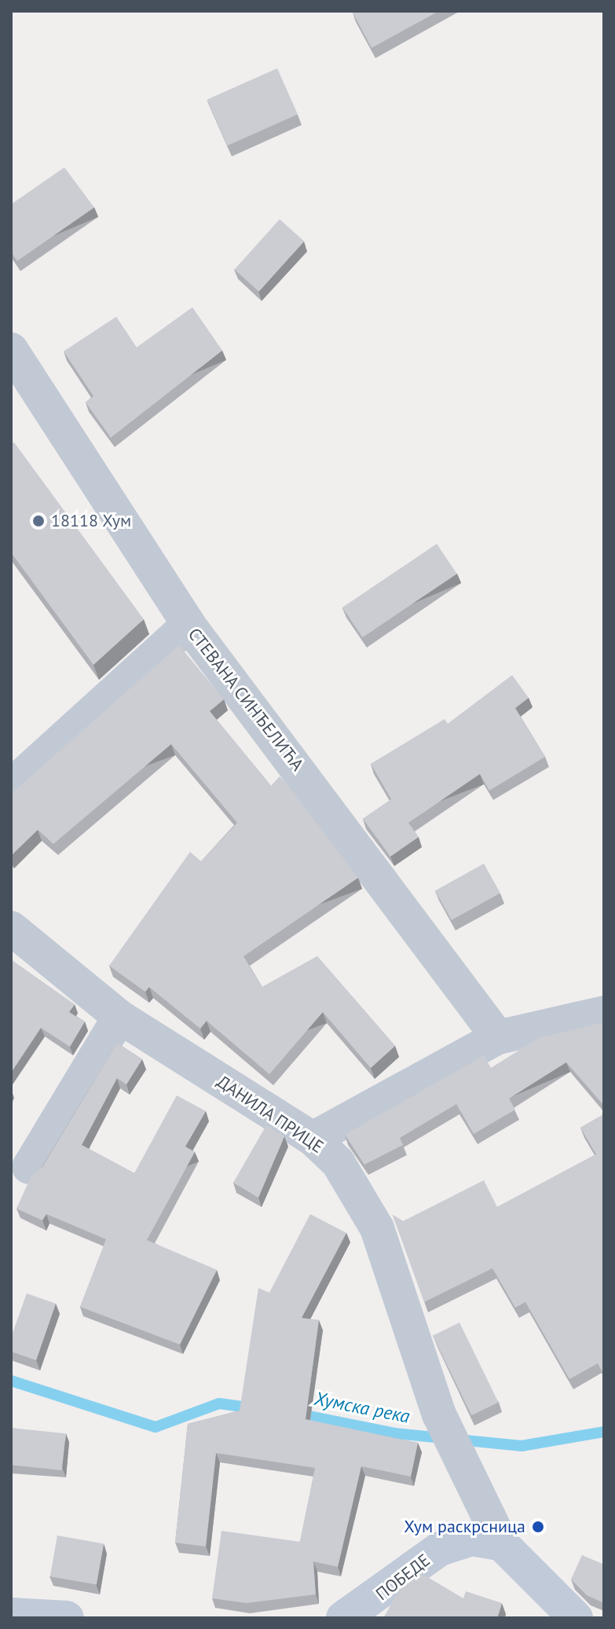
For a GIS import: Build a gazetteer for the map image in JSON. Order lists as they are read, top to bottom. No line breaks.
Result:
{"streets":{"street":["СТЕВАНА СИНЂЕЛИЋА","ДАНИЛА ПРИЦЕ","ПОБЕДЕ"]},"crossings":[["ДАНИЛА ПРИЦЕ","ПОБЕДЕ"]],"water":["Хумска река"],"places":["18118 Хум","Хум раскрсница"]}
